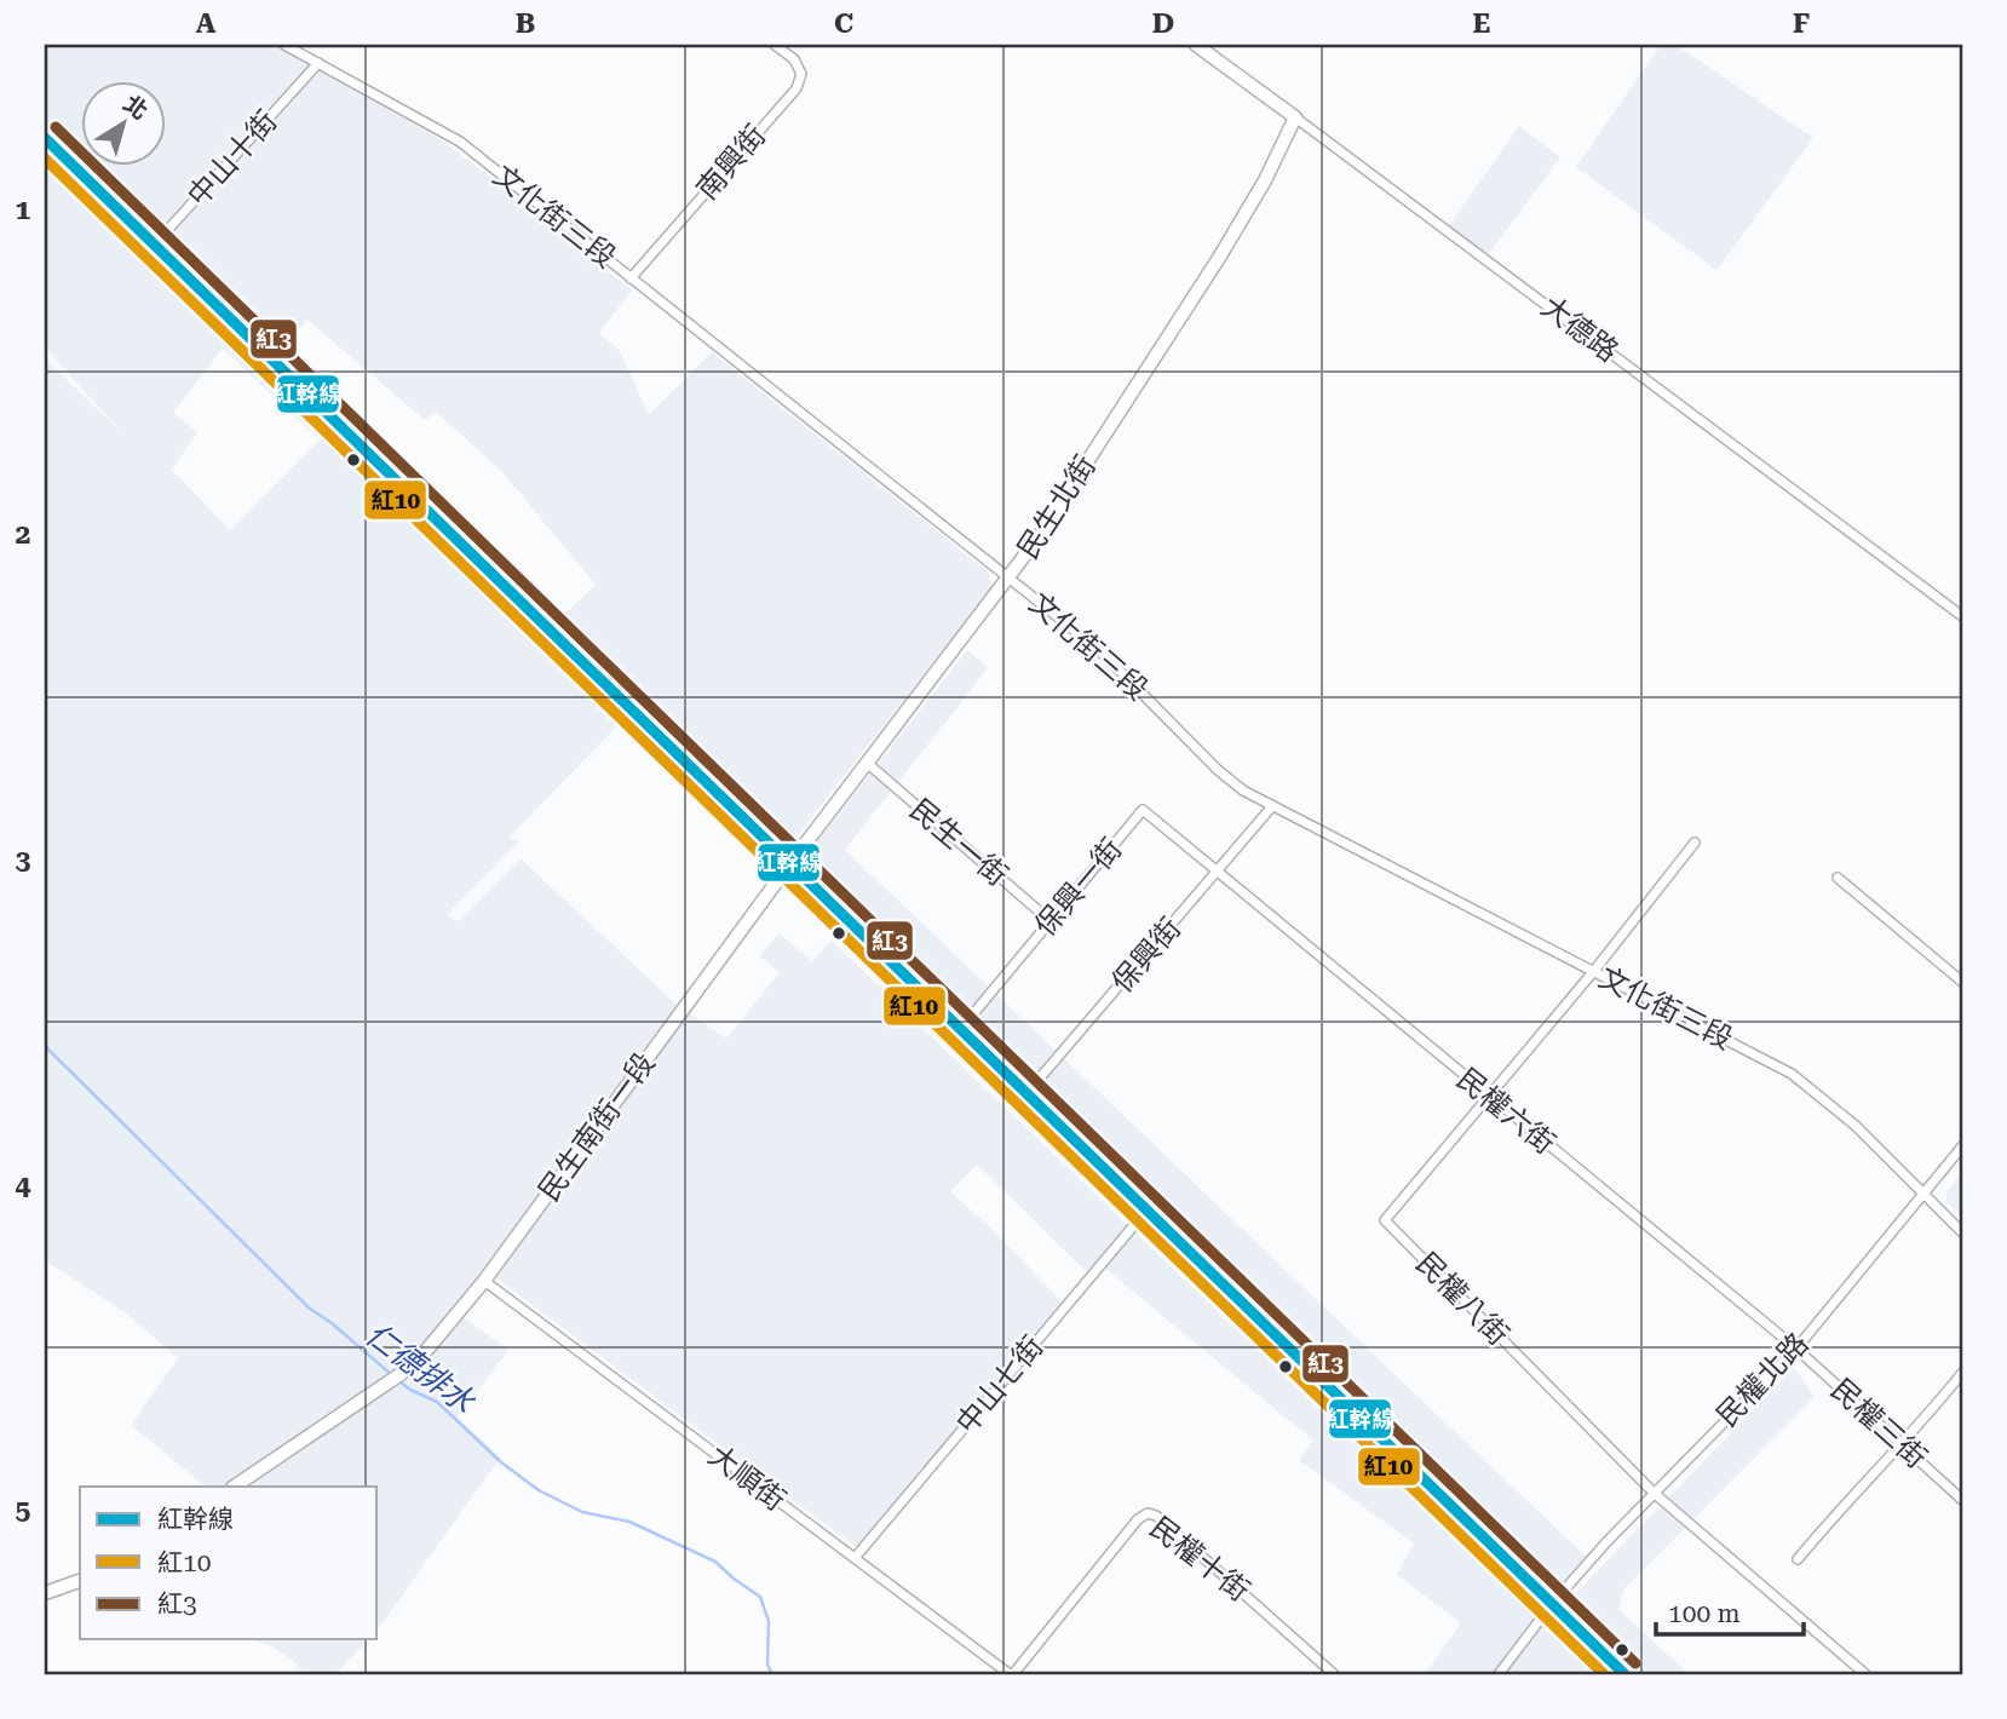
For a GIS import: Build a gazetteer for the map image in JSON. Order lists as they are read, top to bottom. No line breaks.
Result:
{"streets":{"street":["中山十街","南興街","文化街三段","大德路","民生北街","民生一街","保興一街","保興街","民權六街","民生南街一段","民權八街","民權北路","中山七街","民權三街","大順街","民權十街"]},"crossings":[["中山十街","文化街三段"],["南興街","文化街三段"],["文化街三段","民生北街"],["文化街三段","保興街"],["文化街三段","民權北路"],["大德路","民生北街"],["民生北街","民生一街"],["民生北街","民生南街一段"],["民生一街","保興一街"],["保興一街","保興街"],["保興一街","民權六街"],["保興街","民權六街"],["民權六街","民權八街"],["民權六街","民權北路"],["民權六街","民權三街"],["民生南街一段","大順街"],["民權八街","民權北路"],["民權北路","民權三街"],["中山七街","大順街"],["大順街","民權十街"]],"water":["仁德排水"],"lines":["transit line 紅3","transit line 紅幹線","transit line 紅10"],"legend":["紅幹線","紅10","紅3"],"scale_bar":"100 m","north":"top right","grid":{"columns":["A","B","C","D","E","F"],"rows":["1","2","3","4","5"]}}
